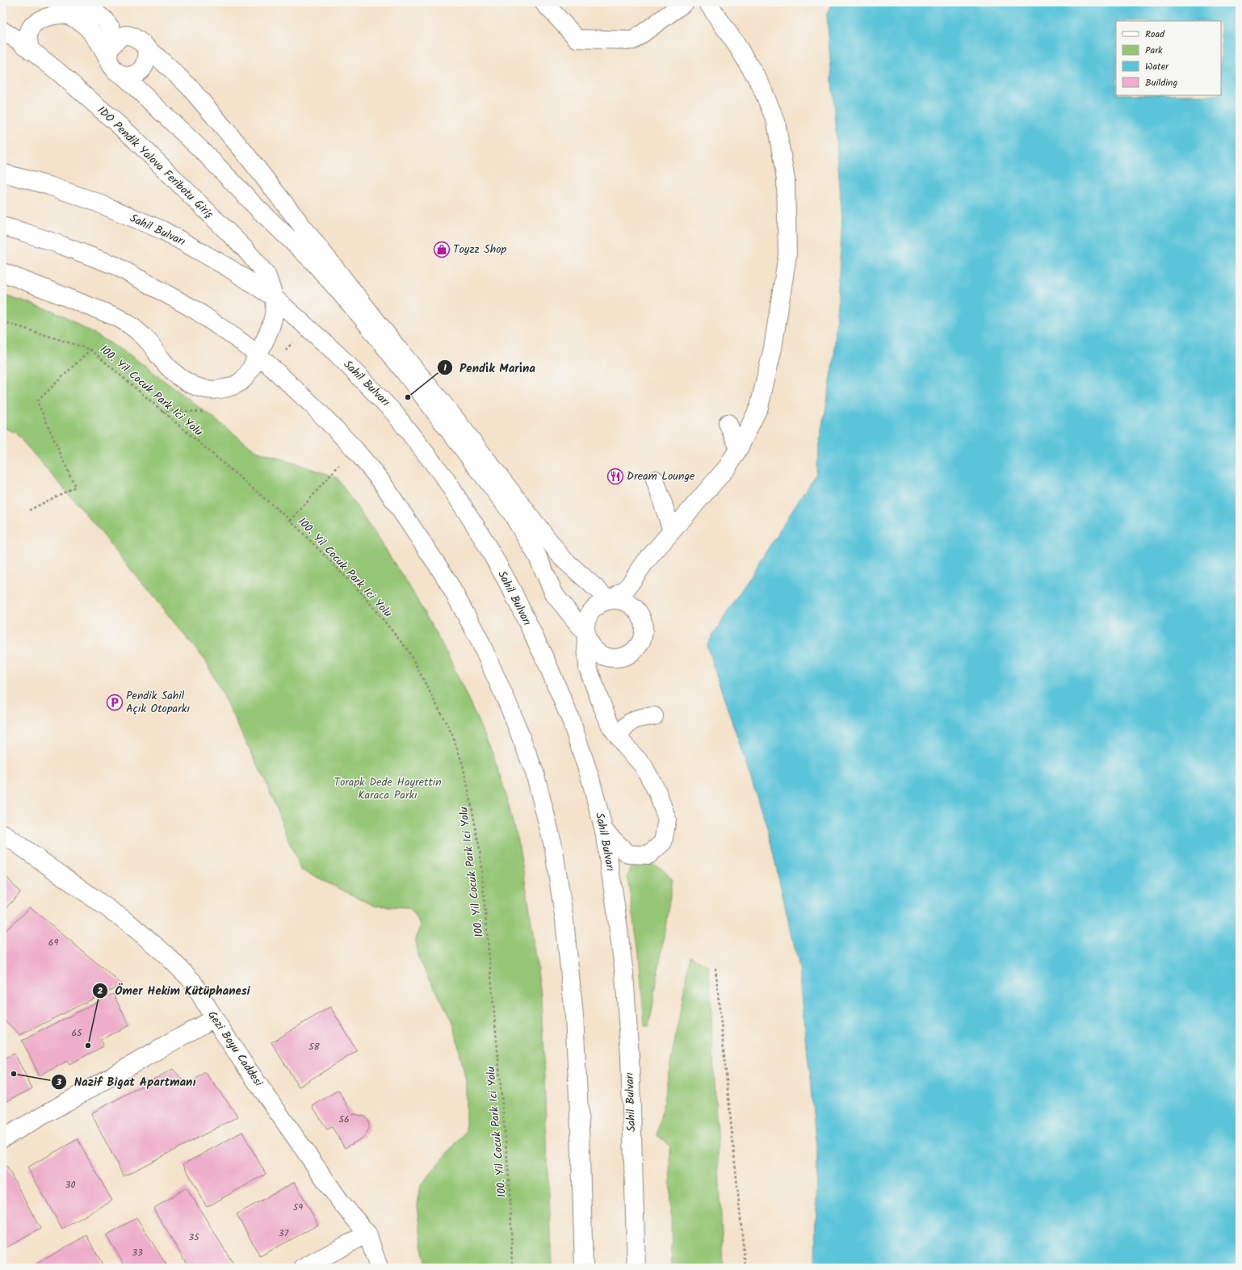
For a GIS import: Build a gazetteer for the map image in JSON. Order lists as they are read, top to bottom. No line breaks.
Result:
{"streets":{"main road":["IDO Pendik Yalova Feribotu Giriş","Sahil Bulvarı","Gezi Boyu Caddesi"],"path":["100. Yil Cocuk Park Ici Yolu"]},"crossings":[["IDO Pendik Yalova Feribotu Giriş","Sahil Bulvarı"]],"parks":["Torapk Dede Hayrettin Karaca Parkı"],"places":{"shop":["Toyzz Shop"],"other":["Pendi̇k Mari̇na","Ömer Hekim Kütüphanesi","Nazif Bigat Apartmanı"],"restaurant":["Dream Lounge"],"parking":["Pendik Sahil Açık Otoparkı"]},"house_numbers":["69","65","58","56","30","59","37","35","33"],"legend":["Road","Park","Water","Building"]}
